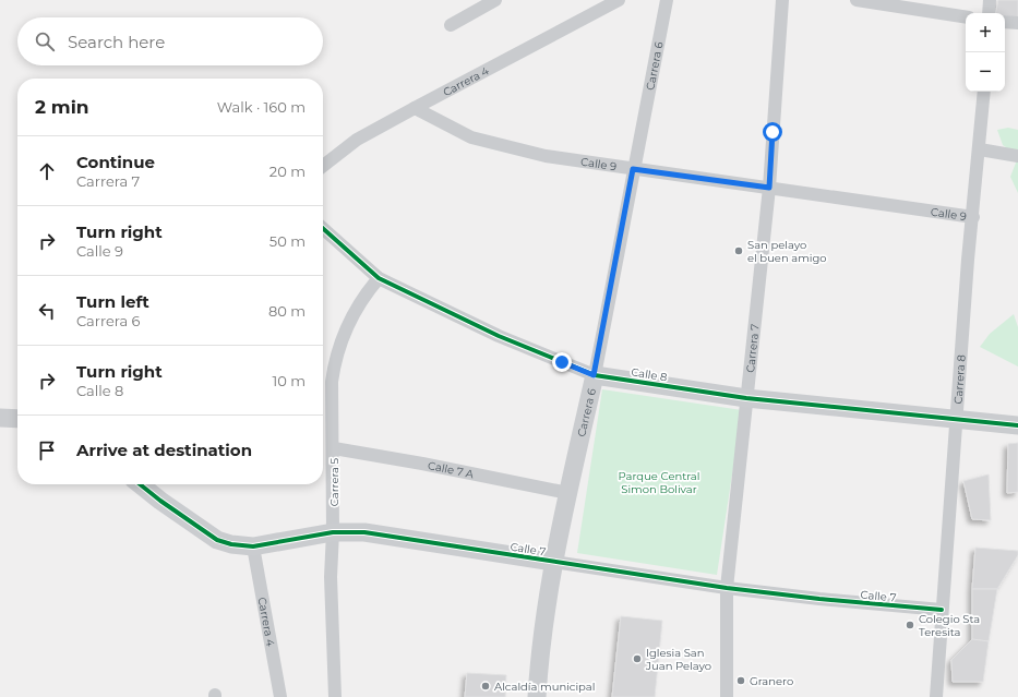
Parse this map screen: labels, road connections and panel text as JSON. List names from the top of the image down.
{
  "streets": {
    "street": [
      "Carrera 6",
      "Carrera 4",
      "Calle 9",
      "Carrera 7",
      "Calle 8",
      "Carrera 8",
      "Calle 7 A",
      "Carrera 5",
      "Calle 7"
    ]
  },
  "crossings": [
    ["Carrera 6", "Calle 9"],
    ["Carrera 6", "Calle 8"],
    ["Carrera 6", "Calle 7 A"],
    ["Carrera 6", "Calle 7"],
    ["Carrera 4", "Calle 9"],
    ["Carrera 4", "Calle 7"],
    ["Calle 9", "Carrera 7"],
    ["Calle 9", "Carrera 8"],
    ["Carrera 7", "Calle 8"],
    ["Carrera 7", "Calle 7"],
    ["Calle 8", "Carrera 8"],
    ["Calle 8", "Carrera 5"],
    ["Carrera 8", "Calle 7"],
    ["Calle 7 A", "Carrera 5"],
    ["Carrera 5", "Calle 7"]
  ],
  "parks": ["Parque Central Simon Bolivar"],
  "places": [
    "San pelayo el buen amigo",
    "Colegio Sta Teresita",
    "Iglesia San Juan Pelayo",
    "Granero",
    "Alcaldía municipal"
  ],
  "page": {
    "map_buttons": ["+", "−"],
    "search": "Search here",
    "heading": ["2 min", "Walk · 160 m"],
    "list": [
      ["Continue", "Carrera 7", "20 m"],
      ["Turn right", "Calle 9", "50 m"],
      ["Turn left", "Carrera 6", "80 m"],
      ["Turn right", "Calle 8", "10 m"],
      "Arrive at destination"
    ]
  }
}
